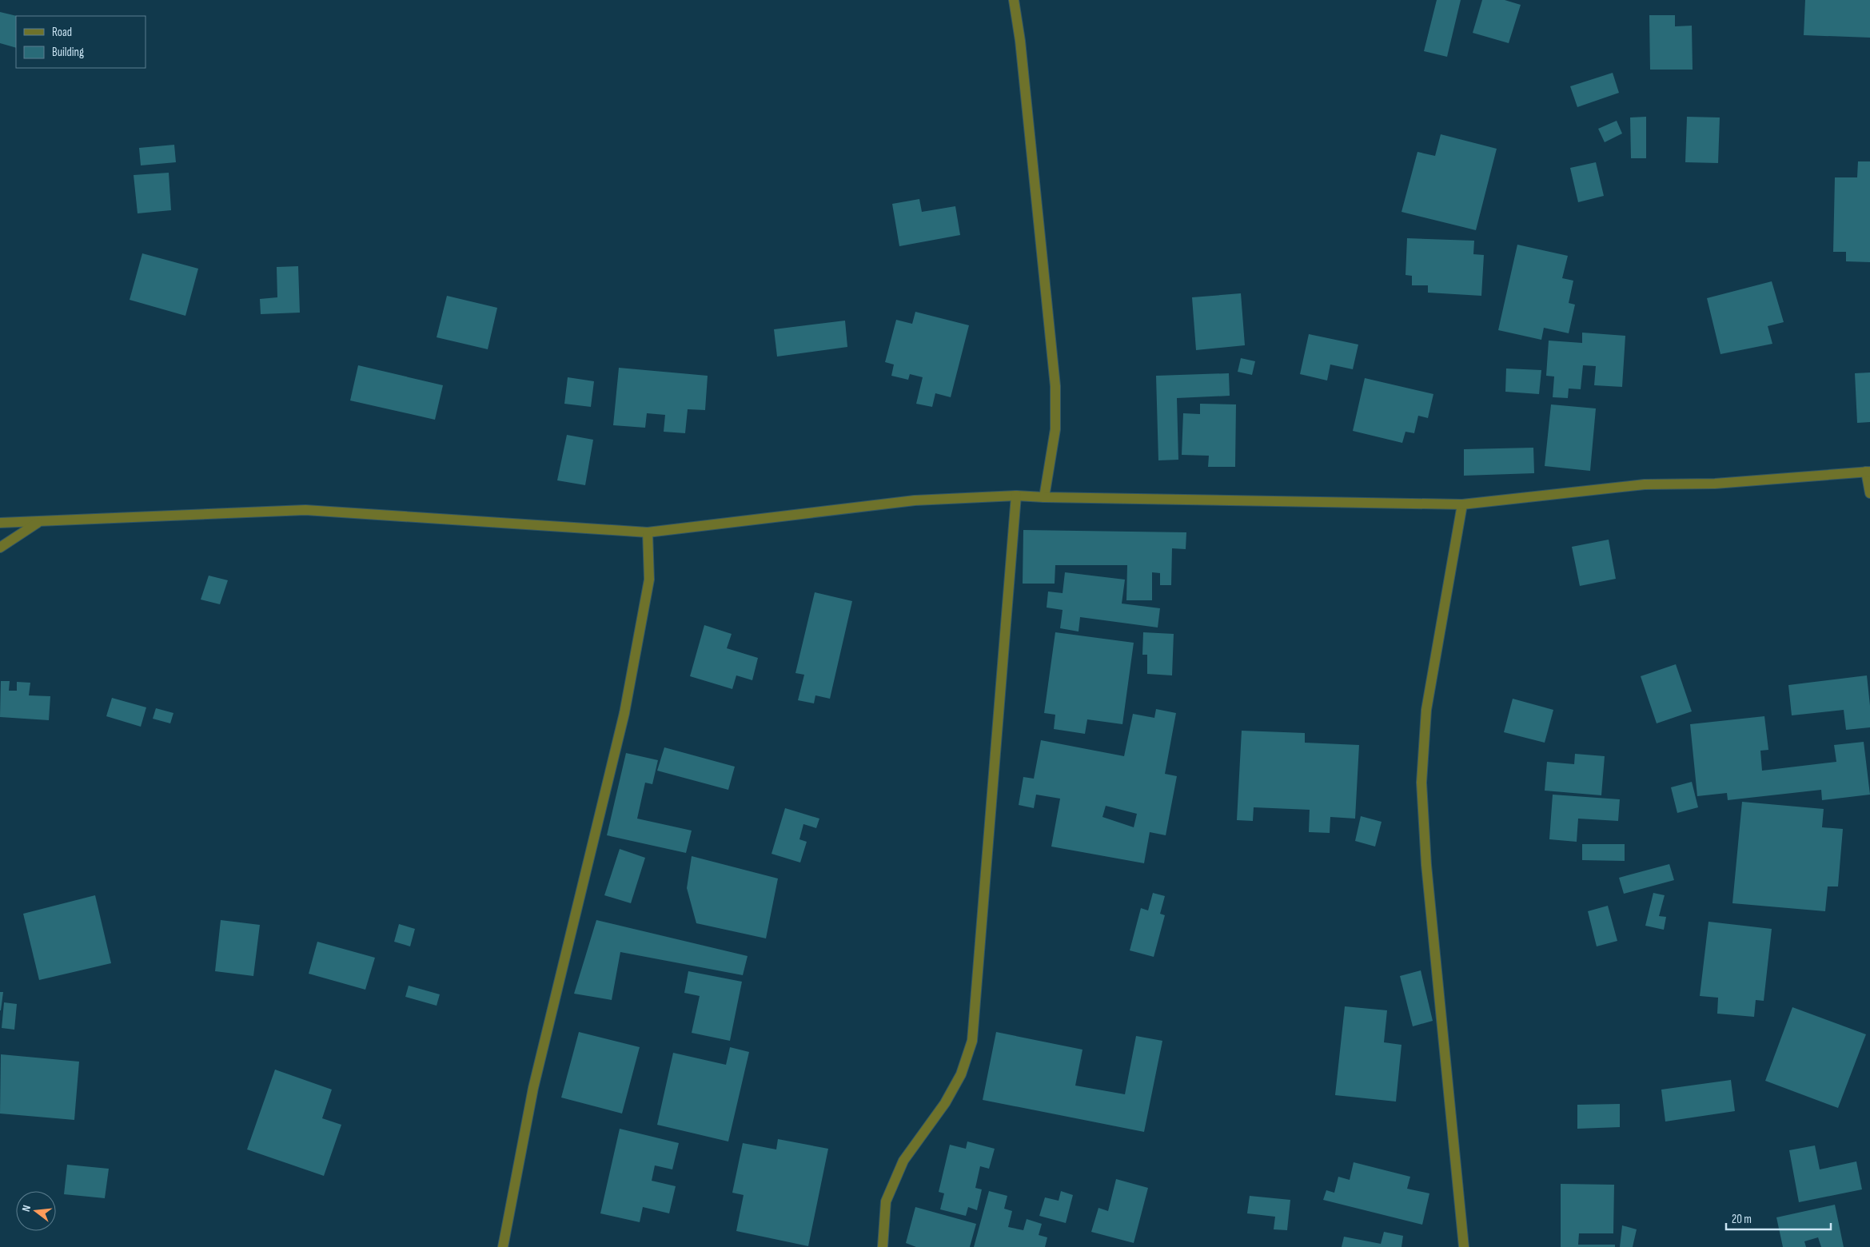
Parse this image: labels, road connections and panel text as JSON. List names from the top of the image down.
{
  "legend": ["Road", "Building"],
  "scale_bar": "20 m",
  "north": "left"
}
